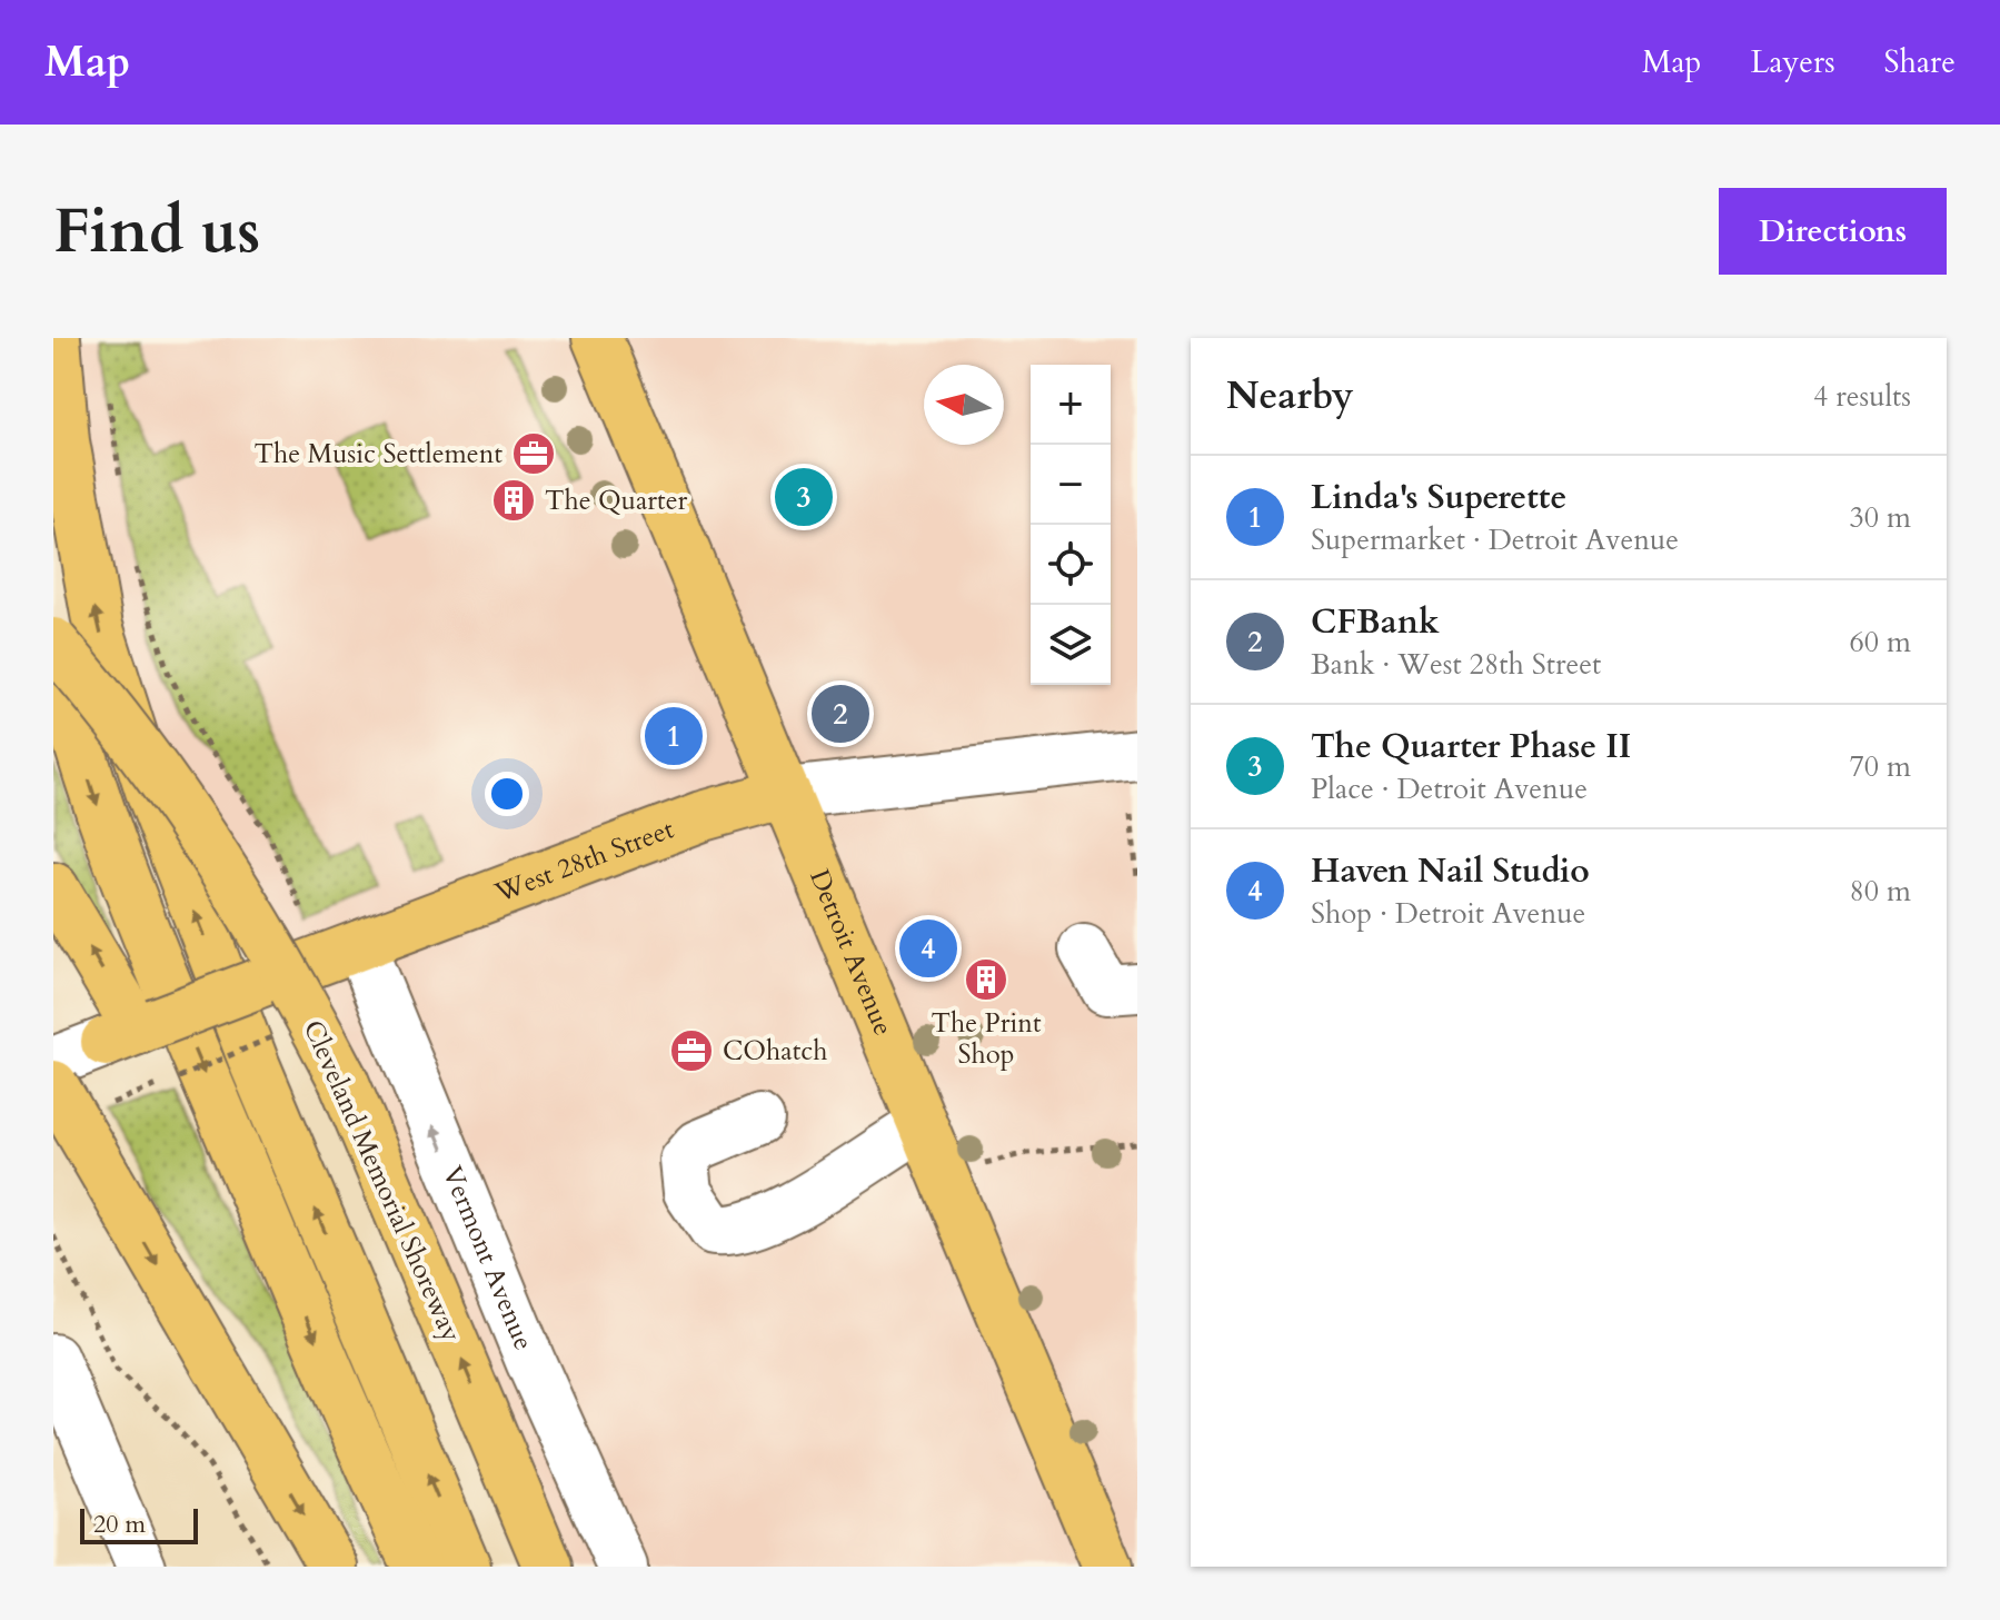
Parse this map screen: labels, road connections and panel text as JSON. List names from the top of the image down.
{
  "streets": {
    "main road": ["West 28th Street", "Detroit Avenue", "Cleveland Memorial Shoreway"],
    "street": ["Vermont Avenue"]
  },
  "crossings": [
    ["West 28th Street", "Detroit Avenue"],
    ["West 28th Street", "Vermont Avenue"]
  ],
  "one_way": ["Vermont Avenue"],
  "places": {
    "office": ["The Music Settlement", "COhatch"],
    "building": ["The Quarter", "The Print Shop"]
  },
  "scale_bar": "20 m",
  "north": "left",
  "page": {
    "header": "Map",
    "nav": ["Map", "Layers", "Share"],
    "buttons": "Directions",
    "title": "Find us",
    "heading": ["Nearby", "4 results"],
    "map_buttons": ["+", "−"],
    "list": [
      {
        "mark": "1",
        "name": "Linda's Superette",
        "note": "Supermarket · Detroit Avenue",
        "value": "30 m"
      },
      {
        "mark": "2",
        "name": "CFBank",
        "note": "Bank · West 28th Street",
        "value": "60 m"
      },
      {
        "mark": "3",
        "name": "The Quarter Phase II",
        "note": "Place · Detroit Avenue",
        "value": "70 m"
      },
      {
        "mark": "4",
        "name": "Haven Nail Studio",
        "note": "Shop · Detroit Avenue",
        "value": "80 m"
      }
    ],
    "pins": [
      "3",
      "2",
      "1",
      "4"
    ],
    "scale": "20 m"
  }
}
